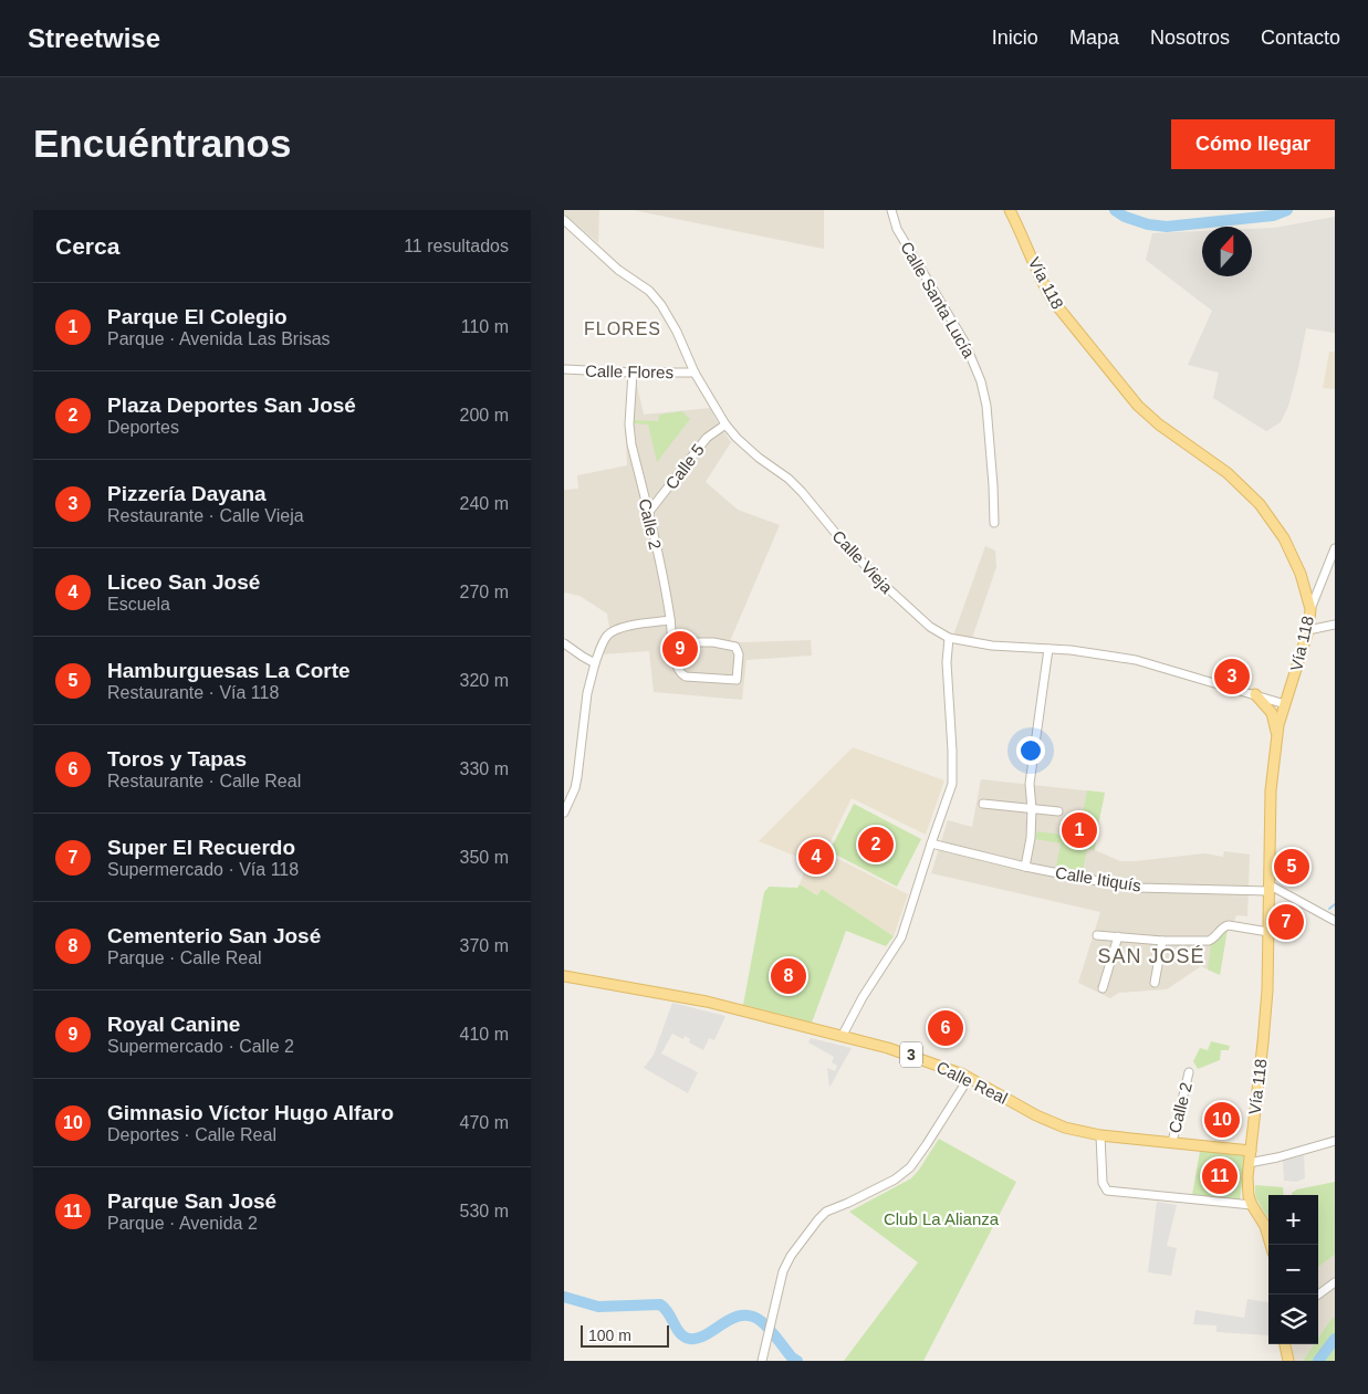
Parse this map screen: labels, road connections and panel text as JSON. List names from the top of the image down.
{
  "streets": {
    "main road": ["Vía 118", "3", "Calle Real"],
    "street": [
      "Calle Santa Lucía",
      "Calle Flores",
      "Calle 5",
      "Calle 2",
      "Calle Vieja",
      "Calle Itiquís"
    ]
  },
  "crossings": [
    ["Vía 118", "Calle Vieja"],
    ["Vía 118", "Calle Itiquís"],
    ["Vía 118", "Calle Real"],
    ["Calle Flores", "Calle 2"],
    ["Calle Flores", "Calle Vieja"],
    ["Calle 5", "Calle 2"],
    ["Calle 5", "Calle Vieja"],
    ["Calle 2", "Calle Real"]
  ],
  "districts": ["FLORES", "SAN JOSÉ"],
  "parks": ["Club La Alianza"],
  "scale_bar": "100 m",
  "north": "top",
  "page": {
    "header": "Streetwise",
    "nav": [
      "Inicio",
      "Mapa",
      "Nosotros",
      "Contacto"
    ],
    "buttons": "Cómo llegar",
    "title": "Encuéntranos",
    "heading": ["Cerca", "11 resultados"],
    "list": [
      {
        "mark": "1",
        "name": "Parque El Colegio",
        "note": "Parque · Avenida Las Brisas",
        "value": "110 m"
      },
      {
        "mark": "2",
        "name": "Plaza Deportes San José",
        "note": "Deportes",
        "value": "200 m"
      },
      {
        "mark": "3",
        "name": "Pizzería Dayana",
        "note": "Restaurante · Calle Vieja",
        "value": "240 m"
      },
      {
        "mark": "4",
        "name": "Liceo San José",
        "note": "Escuela",
        "value": "270 m"
      },
      {
        "mark": "5",
        "name": "Hamburguesas La Corte",
        "note": "Restaurante · Vía 118",
        "value": "320 m"
      },
      {
        "mark": "6",
        "name": "Toros y Tapas",
        "note": "Restaurante · Calle Real",
        "value": "330 m"
      },
      {
        "mark": "7",
        "name": "Super El Recuerdo",
        "note": "Supermercado · Vía 118",
        "value": "350 m"
      },
      {
        "mark": "8",
        "name": "Cementerio San José",
        "note": "Parque · Calle Real",
        "value": "370 m"
      },
      {
        "mark": "9",
        "name": "Royal Canine",
        "note": "Supermercado · Calle 2",
        "value": "410 m"
      },
      {
        "mark": "10",
        "name": "Gimnasio Víctor Hugo Alfaro",
        "note": "Deportes · Calle Real",
        "value": "470 m"
      },
      {
        "mark": "11",
        "name": "Parque San José",
        "note": "Parque · Avenida 2",
        "value": "530 m"
      }
    ],
    "pins": [
      "9",
      "3",
      "1",
      "2",
      "4",
      "5",
      "7",
      "8",
      "6",
      "10",
      "11"
    ],
    "map_buttons": ["+", "−"],
    "scale": "100 m"
  }
}
